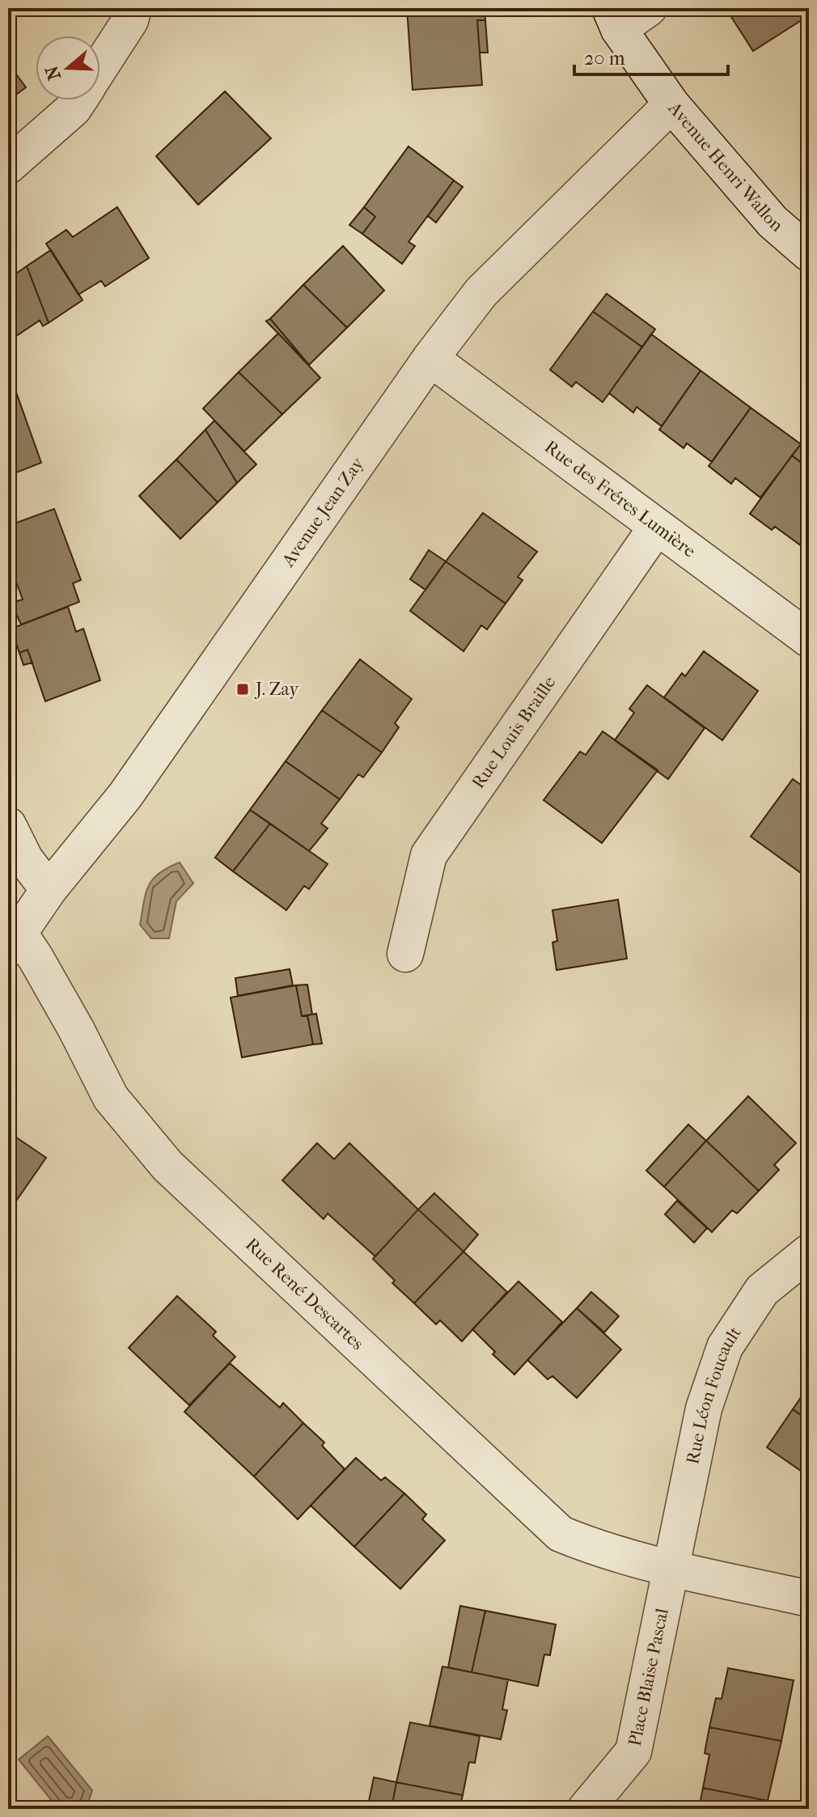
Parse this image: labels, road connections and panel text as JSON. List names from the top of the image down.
{
  "streets": {
    "street": [
      "Avenue Henri Wallon",
      "Rue des Fréres Lumière",
      "Avenue Jean Zay",
      "Rue Louis Braille",
      "Rue René Descartes",
      "Rue Léon Foucault",
      "Place Blaise Pascal"
    ]
  },
  "crossings": [
    ["Avenue Henri Wallon", "Avenue Jean Zay"],
    ["Rue des Fréres Lumière", "Avenue Jean Zay"],
    ["Rue des Fréres Lumière", "Rue Louis Braille"],
    ["Avenue Jean Zay", "Rue René Descartes"],
    ["Rue René Descartes", "Rue Léon Foucault"],
    ["Rue René Descartes", "Place Blaise Pascal"],
    ["Rue Léon Foucault", "Place Blaise Pascal"]
  ],
  "places": {
    "transit": ["J. Zay"]
  },
  "scale_bar": "20 m",
  "north": "left"
}
